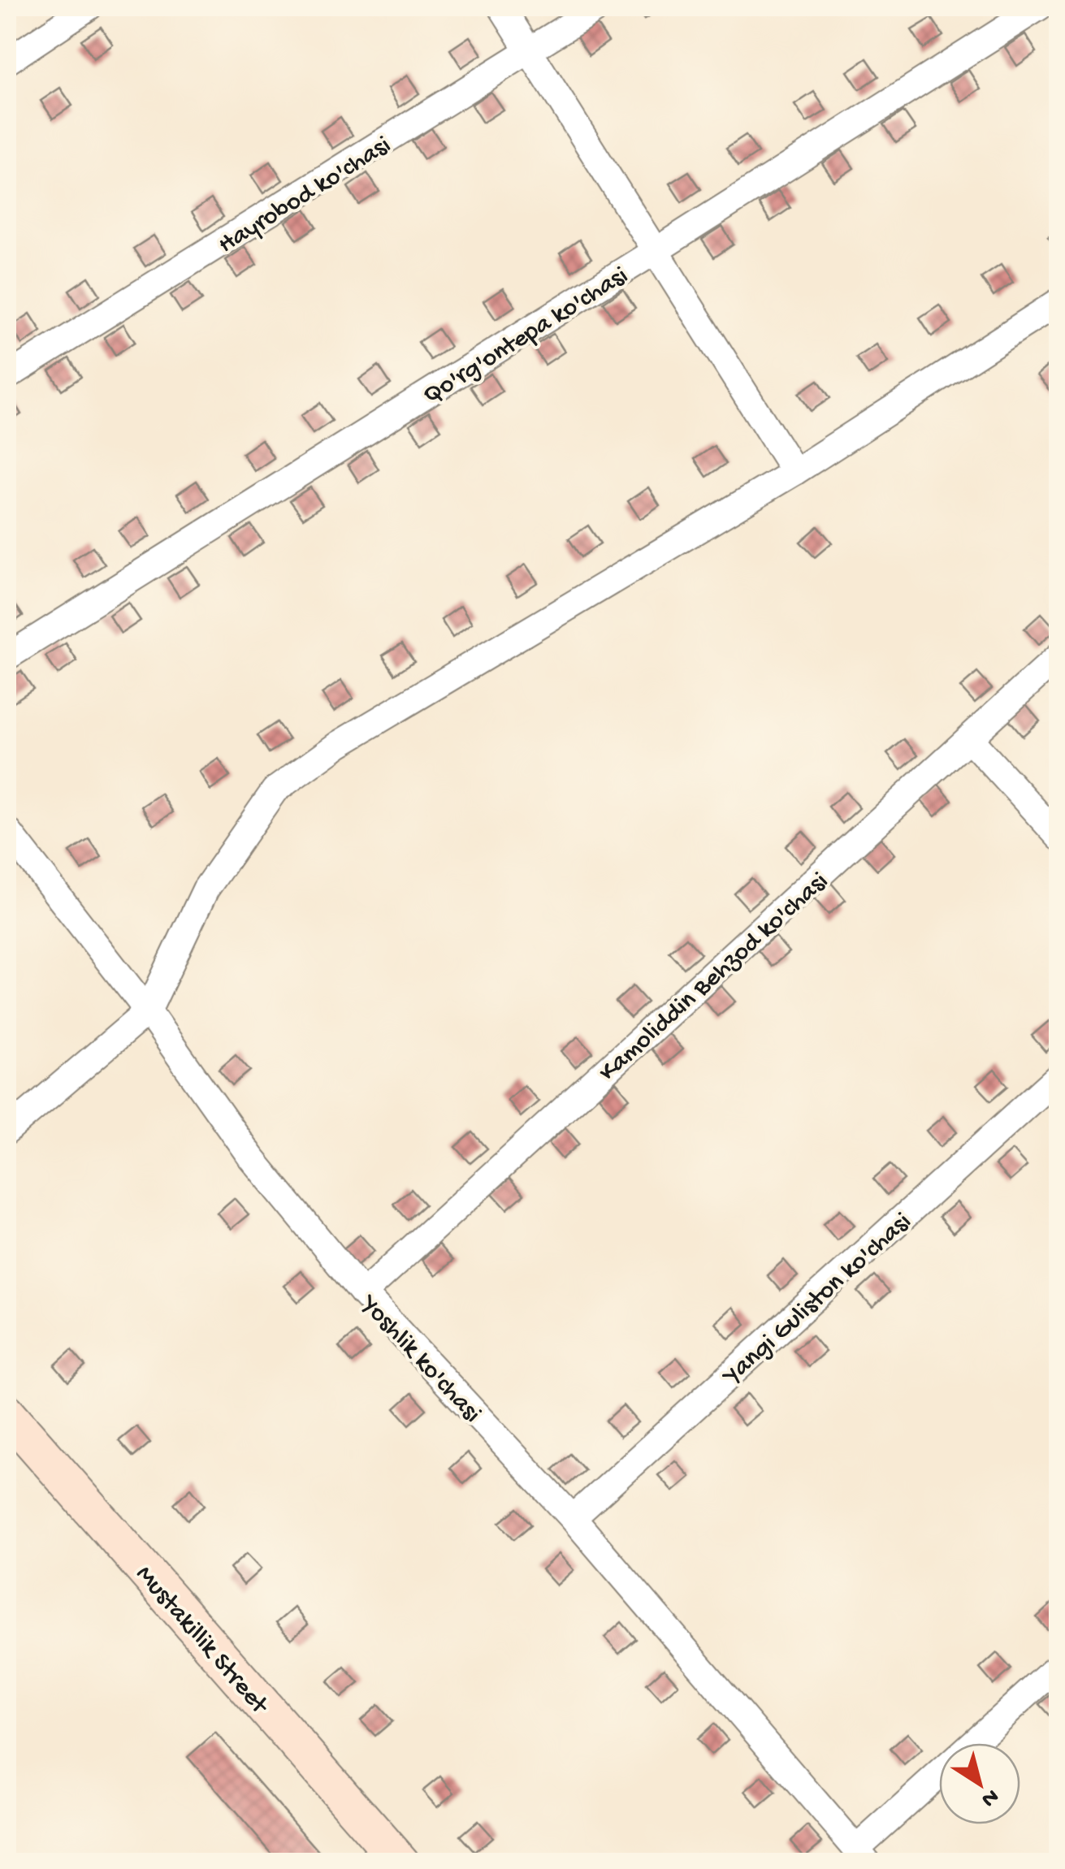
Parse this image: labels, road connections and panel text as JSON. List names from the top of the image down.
{
  "streets": {
    "main road": ["Mustakillik Street"],
    "street": [
      "Hayrobod ko'chasi",
      "Qo'rg'ontepa ko'chasi",
      "Kamoliddin Behzod ko'chasi",
      "Yangi Guliston ko'chasi",
      "Yoshlik ko'chasi"
    ]
  },
  "crossings": [
    ["Kamoliddin Behzod ko'chasi", "Yoshlik ko'chasi"],
    ["Yangi Guliston ko'chasi", "Yoshlik ko'chasi"]
  ],
  "north": "bottom right"
}
